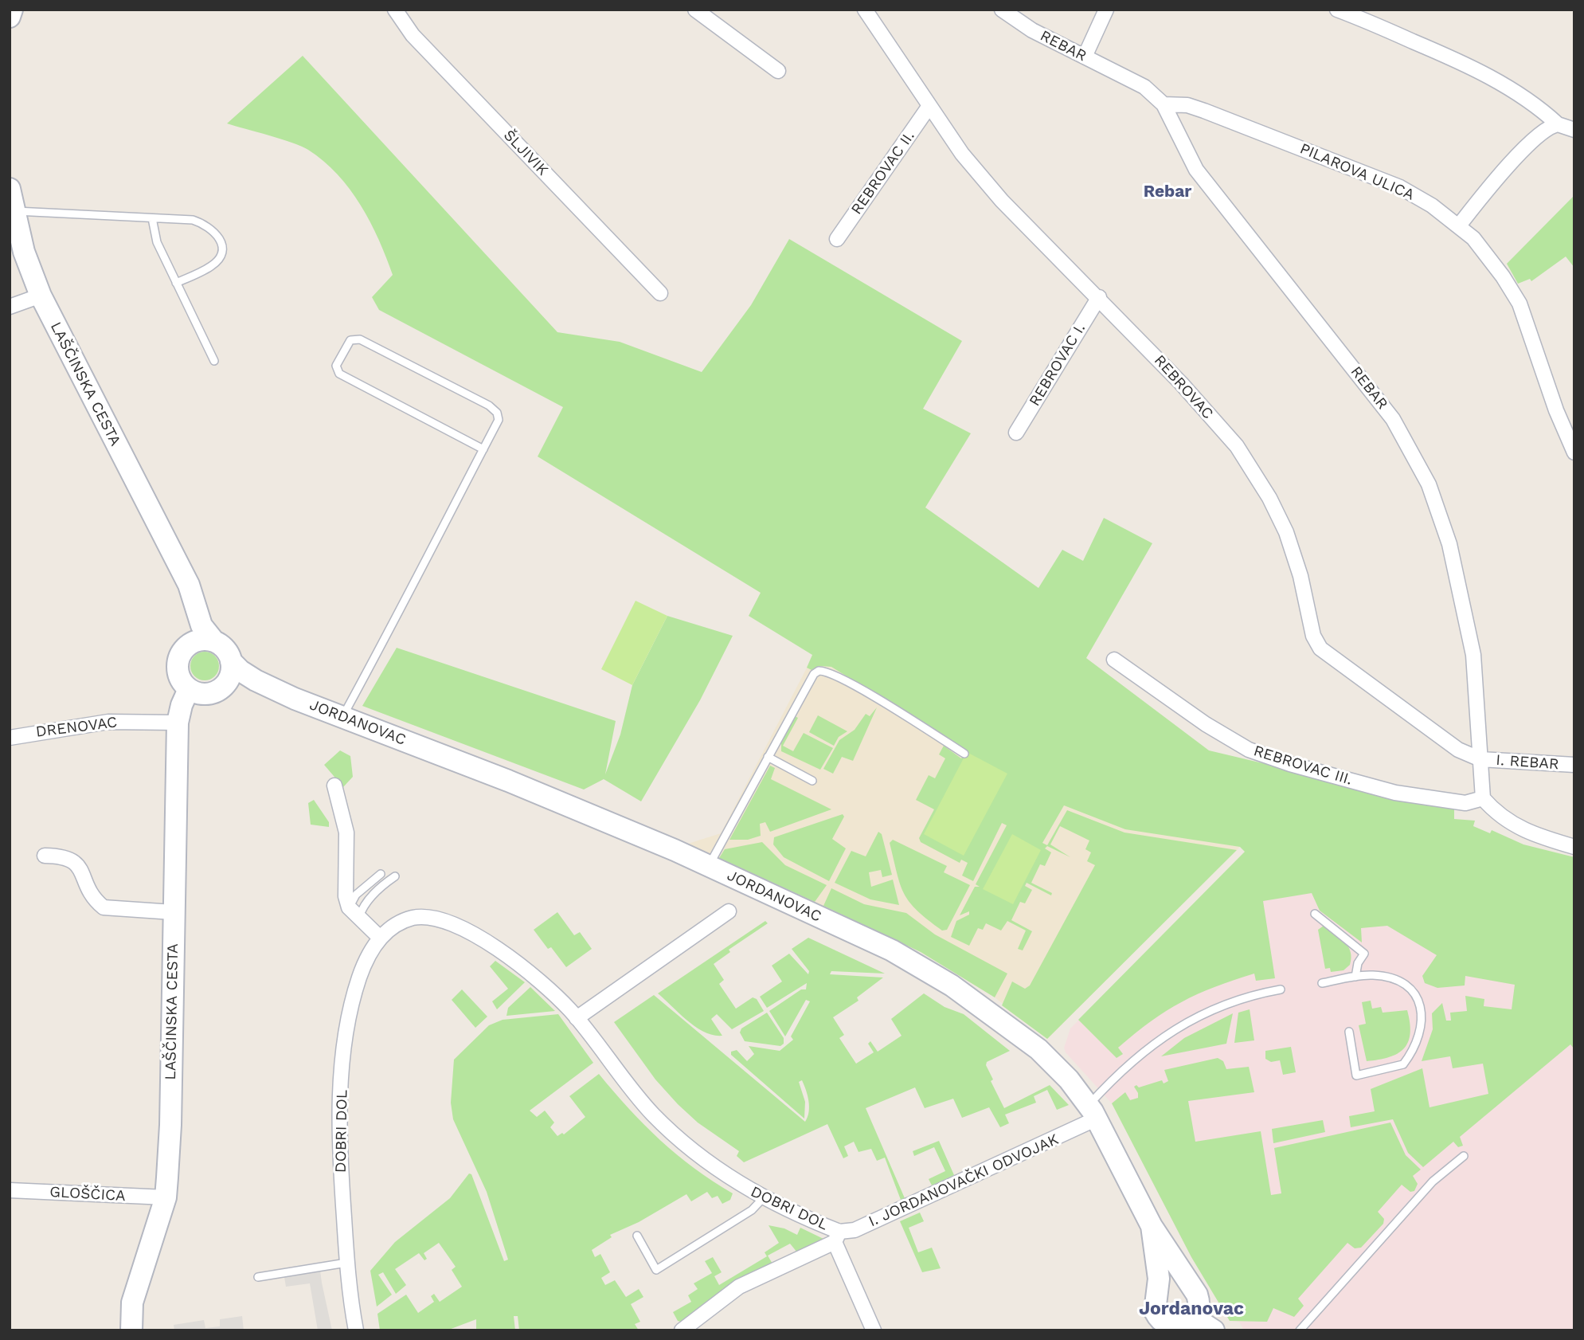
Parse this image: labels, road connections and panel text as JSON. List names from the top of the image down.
{
  "streets": {
    "main road": ["LAŠČINSKA CESTA", "JORDANOVAC"],
    "street": [
      "REBAR",
      "ŠLJIVIK",
      "PILAROVA ULICA",
      "REBROVAC II.",
      "REBROVAC I.",
      "REBROVAC",
      "DRENOVAC",
      "I. REBAR",
      "REBROVAC III.",
      "DOBRI DOL",
      "I. JORDANOVAČKI ODVOJAK",
      "GLOŠČICA"
    ]
  },
  "crossings": [
    ["REBAR", "PILAROVA ULICA"],
    ["REBAR", "REBROVAC"],
    ["REBAR", "I. REBAR"],
    ["REBAR", "REBROVAC III."],
    ["REBROVAC II.", "REBROVAC"],
    ["REBROVAC I.", "REBROVAC"],
    ["LAŠČINSKA CESTA", "JORDANOVAC"],
    ["LAŠČINSKA CESTA", "DRENOVAC"],
    ["LAŠČINSKA CESTA", "GLOŠČICA"],
    ["REBROVAC", "I. REBAR"],
    ["JORDANOVAC", "I. JORDANOVAČKI ODVOJAK"],
    ["DOBRI DOL", "I. JORDANOVAČKI ODVOJAK"]
  ],
  "districts": ["Rebar", "Jordanovac"]
}
